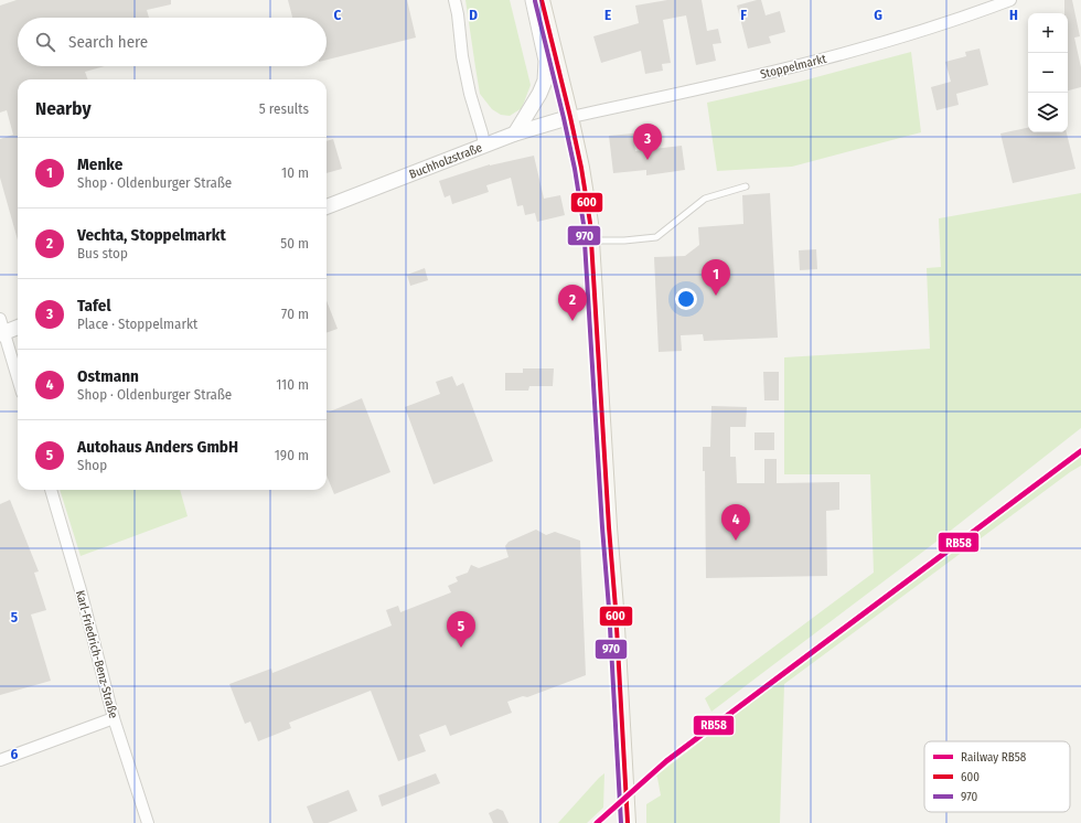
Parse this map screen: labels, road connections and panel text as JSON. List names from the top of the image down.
{
  "streets": {
    "street": ["Stoppelmarkt", "Buchholzstraße", "Karl-Friedrich-Benz-Straße"]
  },
  "crossings": [
    ["Stoppelmarkt", "Buchholzstraße"]
  ],
  "lines": ["transit line 600", "transit line 970", "rail line RB58"],
  "legend": ["Railway RB58", "600", "970"],
  "page": {
    "map_buttons": ["+", "−"],
    "search": "Search here",
    "heading": ["Nearby", "5 results"],
    "pins": [
      "3",
      "1",
      "2",
      "4",
      "5"
    ],
    "list": [
      {
        "mark": "1",
        "name": "Menke",
        "note": "Shop · Oldenburger Straße",
        "value": "10 m"
      },
      {
        "mark": "2",
        "name": "Vechta, Stoppelmarkt",
        "note": "Bus stop",
        "value": "50 m"
      },
      {
        "mark": "3",
        "name": "Tafel",
        "note": "Place · Stoppelmarkt",
        "value": "70 m"
      },
      {
        "mark": "4",
        "name": "Ostmann",
        "note": "Shop · Oldenburger Straße",
        "value": "110 m"
      },
      {
        "mark": "5",
        "name": "Autohaus Anders GmbH",
        "note": "Shop",
        "value": "190 m"
      }
    ]
  },
  "grid": {
    "columns": [
      "C",
      "D",
      "E",
      "F",
      "G",
      "H"
    ],
    "rows": ["5", "6"]
  }
}
